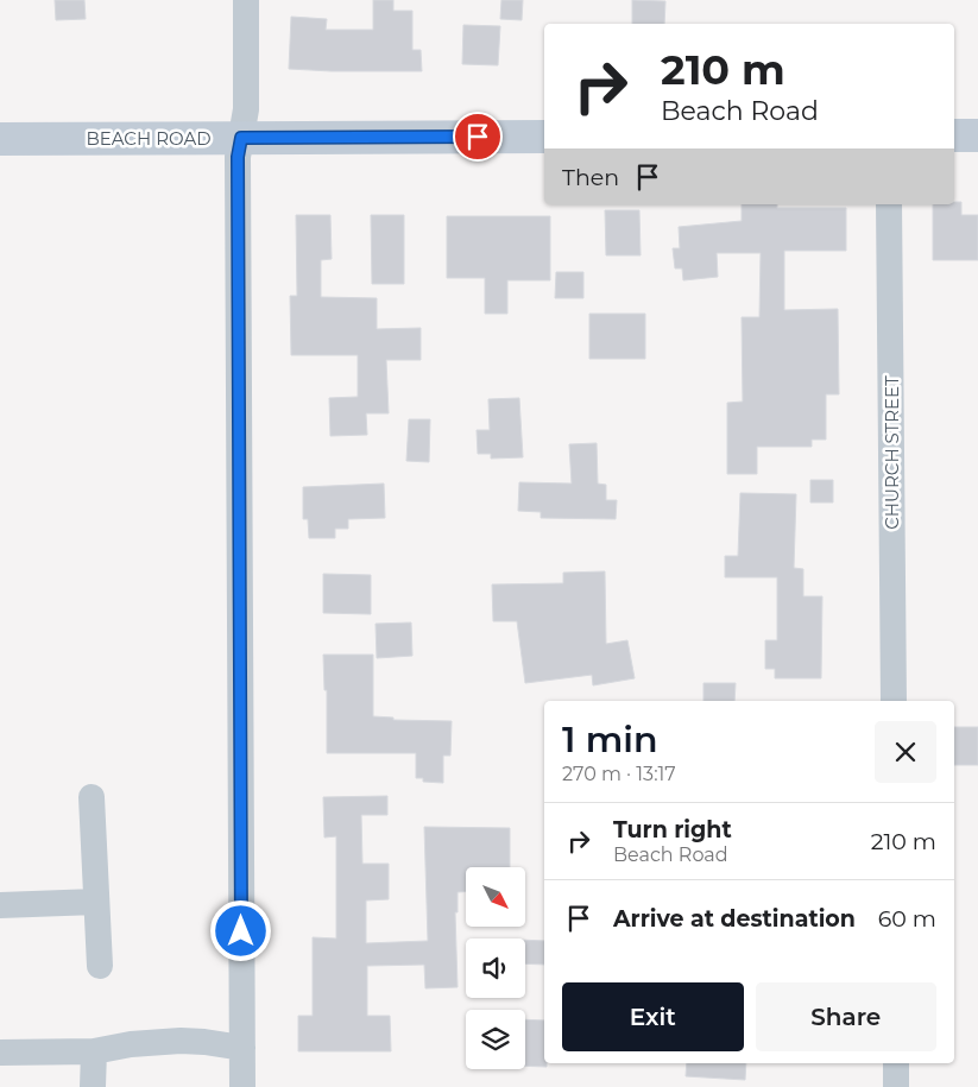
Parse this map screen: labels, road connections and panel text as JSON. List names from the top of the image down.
{
  "streets": {
    "street": ["BEACH ROAD", "CHURCH STREET"]
  },
  "north": "bottom right",
  "page": {
    "turn": ["210 m", "Beach Road"],
    "then": "Then",
    "heading": ["1 min", "270 m · 13:17"],
    "list": [
      {
        "name": "Turn right",
        "note": "Beach Road",
        "value": "210 m"
      },
      {
        "name": "Arrive at destination",
        "value": "60 m"
      }
    ],
    "buttons": ["Exit", "Share"]
  }
}
